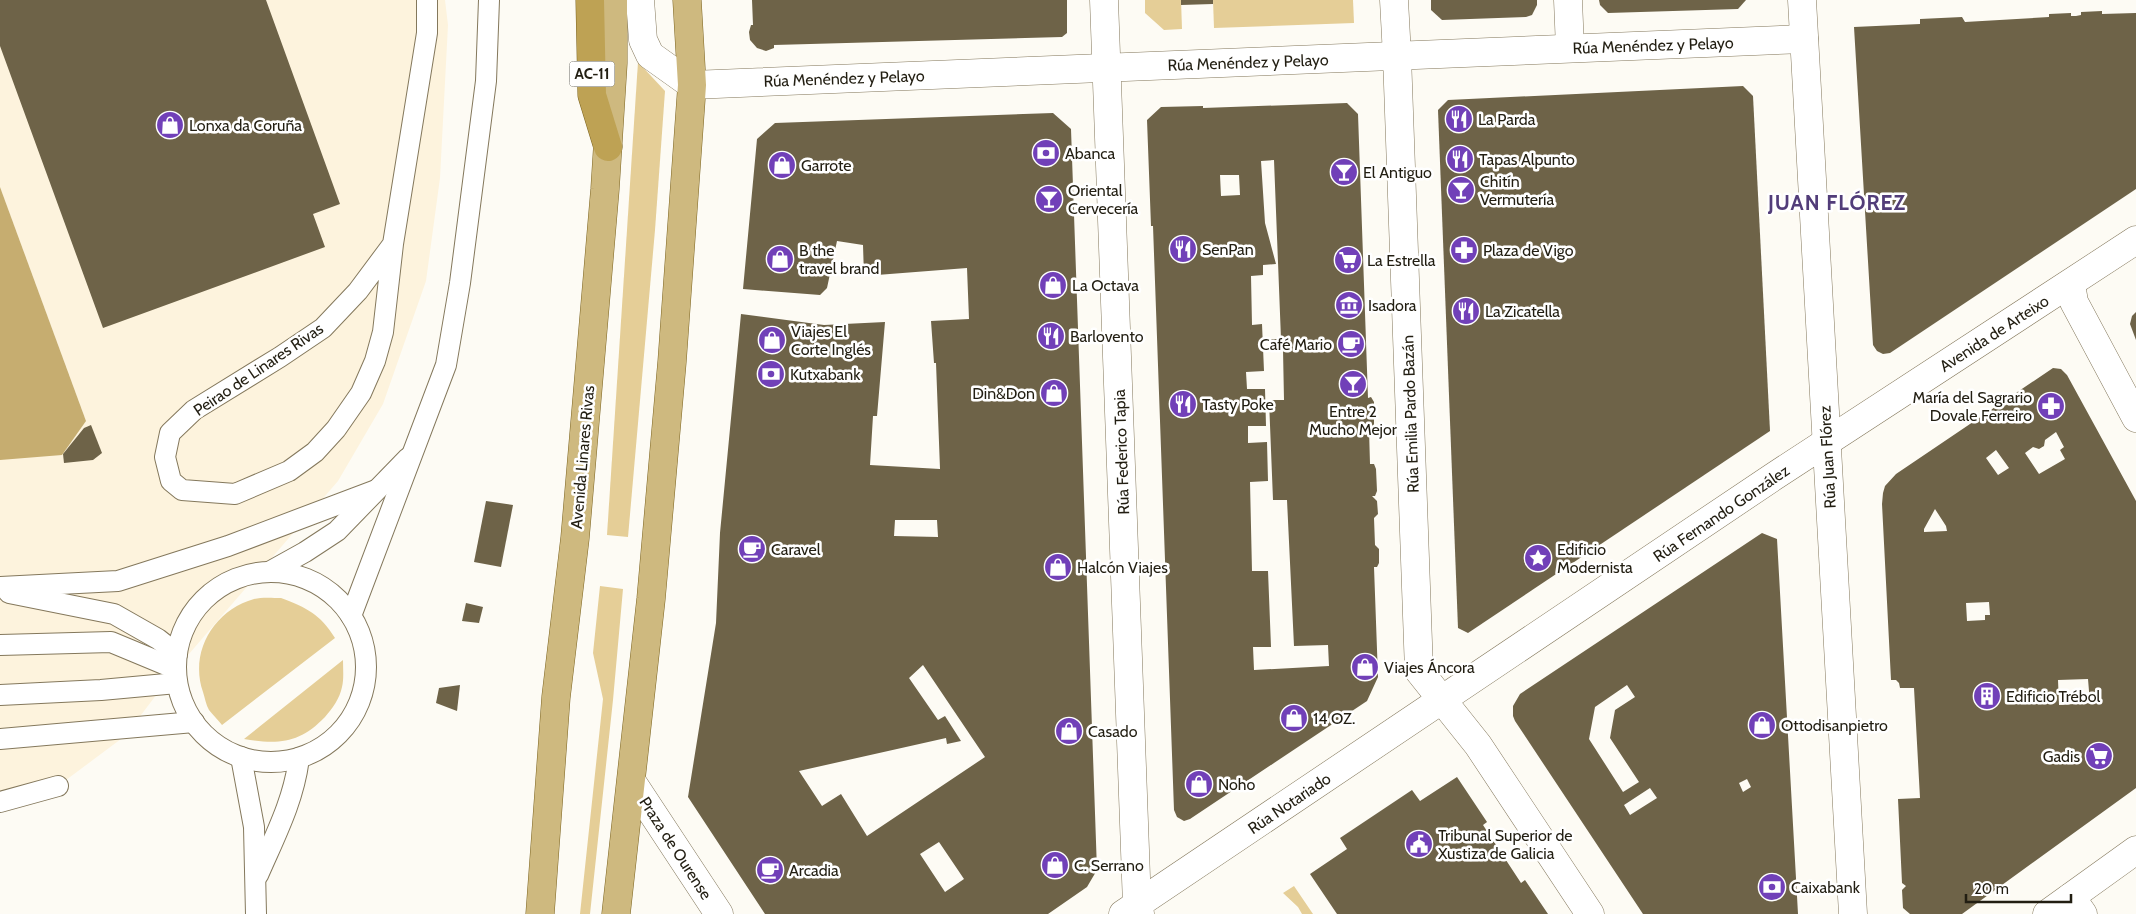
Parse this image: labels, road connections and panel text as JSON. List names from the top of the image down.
{
  "streets": {
    "highway": ["AC-11"],
    "main road": ["Avenida Linares Rivas"],
    "street": [
      "Rúa Menéndez y Pelayo",
      "Avenida de Arteixo",
      "Rúa Emilia Pardo Bazán",
      "Rúa Federico Tapia",
      "Rúa Juan Flórez",
      "Rúa Fernando González",
      "Rúa Notariado",
      "Praza de Ourense"
    ],
    "lane": ["Peirao de Linares Rivas"]
  },
  "crossings": [
    ["Rúa Menéndez y Pelayo", "Rúa Emilia Pardo Bazán"],
    ["Rúa Menéndez y Pelayo", "Rúa Federico Tapia"],
    ["Rúa Menéndez y Pelayo", "Rúa Juan Flórez"],
    ["AC-11", "Avenida Linares Rivas"],
    ["Avenida de Arteixo", "Rúa Juan Flórez"],
    ["Avenida de Arteixo", "Rúa Fernando González"],
    ["Rúa Emilia Pardo Bazán", "Rúa Fernando González"],
    ["Rúa Emilia Pardo Bazán", "Rúa Notariado"],
    ["Rúa Federico Tapia", "Rúa Notariado"],
    ["Rúa Juan Flórez", "Rúa Fernando González"],
    ["Rúa Fernando González", "Rúa Notariado"]
  ],
  "districts": ["JUAN FLÓREZ"],
  "places": {
    "restaurant": [
      "La Parda",
      "Tapas Alpunto",
      "SenPan",
      "La Zicatella",
      "Barlovento",
      "Tasty Poke"
    ],
    "shop": [
      "Lonxa da Coruña",
      "Garrote",
      "B the travel brand",
      "La Octava",
      "Viajes El Corte Inglés",
      "Din&Don",
      "Halcón Viajes",
      "Viajes Áncora",
      "14 OZ.",
      "Ottodisanpietro",
      "Casado",
      "Noho",
      "C. Serrano"
    ],
    "bank": ["Abanca", "Kutxabank", "Caixabank"],
    "bar": [
      "El Antiguo",
      "Chitín Vermutería",
      "Oriental Cervecería",
      "Entre 2 Mucho Mejor"
    ],
    "pharmacy": ["Plaza de Vigo", "María del Sagrario Dovale Ferreiro"],
    "supermarket": ["La Estrella", "Gadis"],
    "museum": ["Isadora"],
    "cafe": ["Café Mario", "Caravel", "Arcadia"],
    "place": ["Edificio Modernista"],
    "building": ["Edificio Trébol"],
    "public building": ["Tribunal Superior de Xustiza de Galicia"]
  },
  "scale_bar": "20 m"
}
